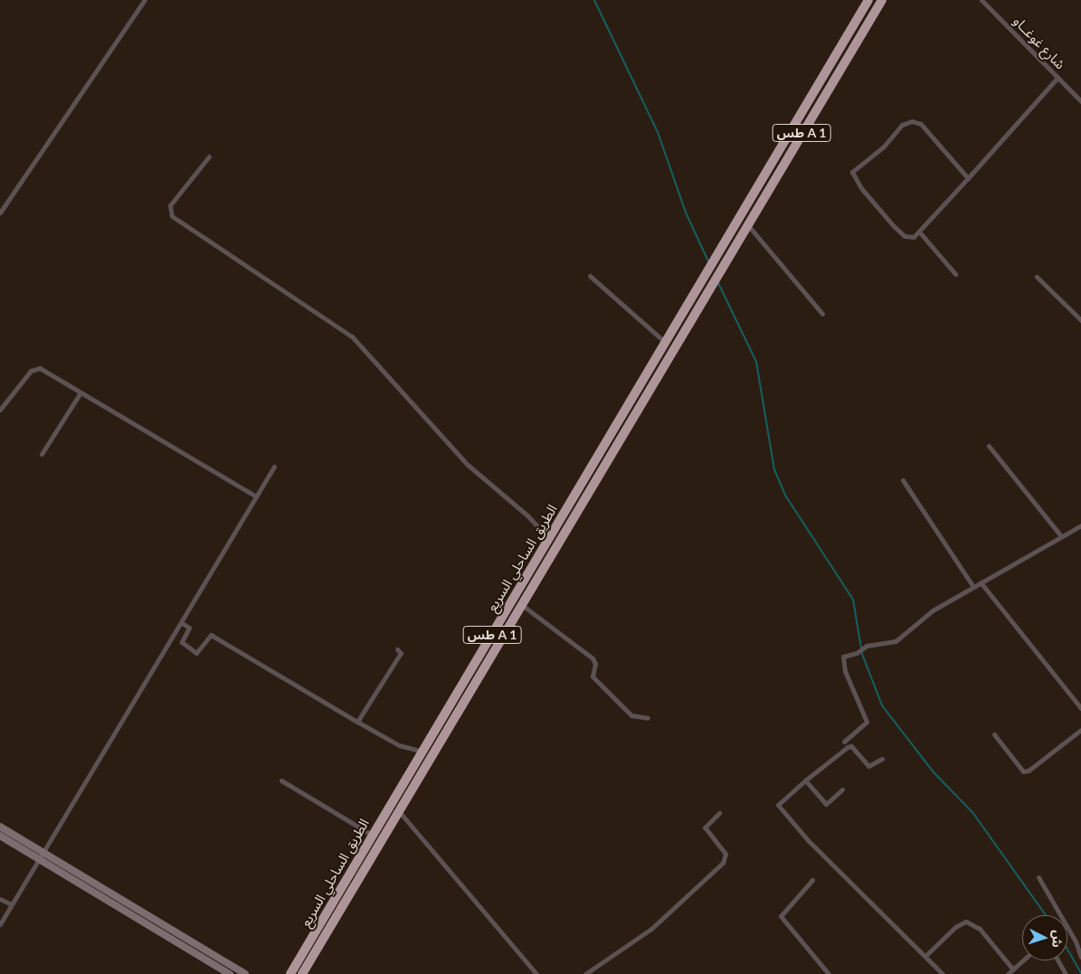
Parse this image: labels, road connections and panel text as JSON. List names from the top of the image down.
{
  "streets": {
    "highway": ["طس A 1", "الطريق الساحلي السريع"],
    "street": ["شارع غوغــاو"]
  },
  "north": "right"
}
